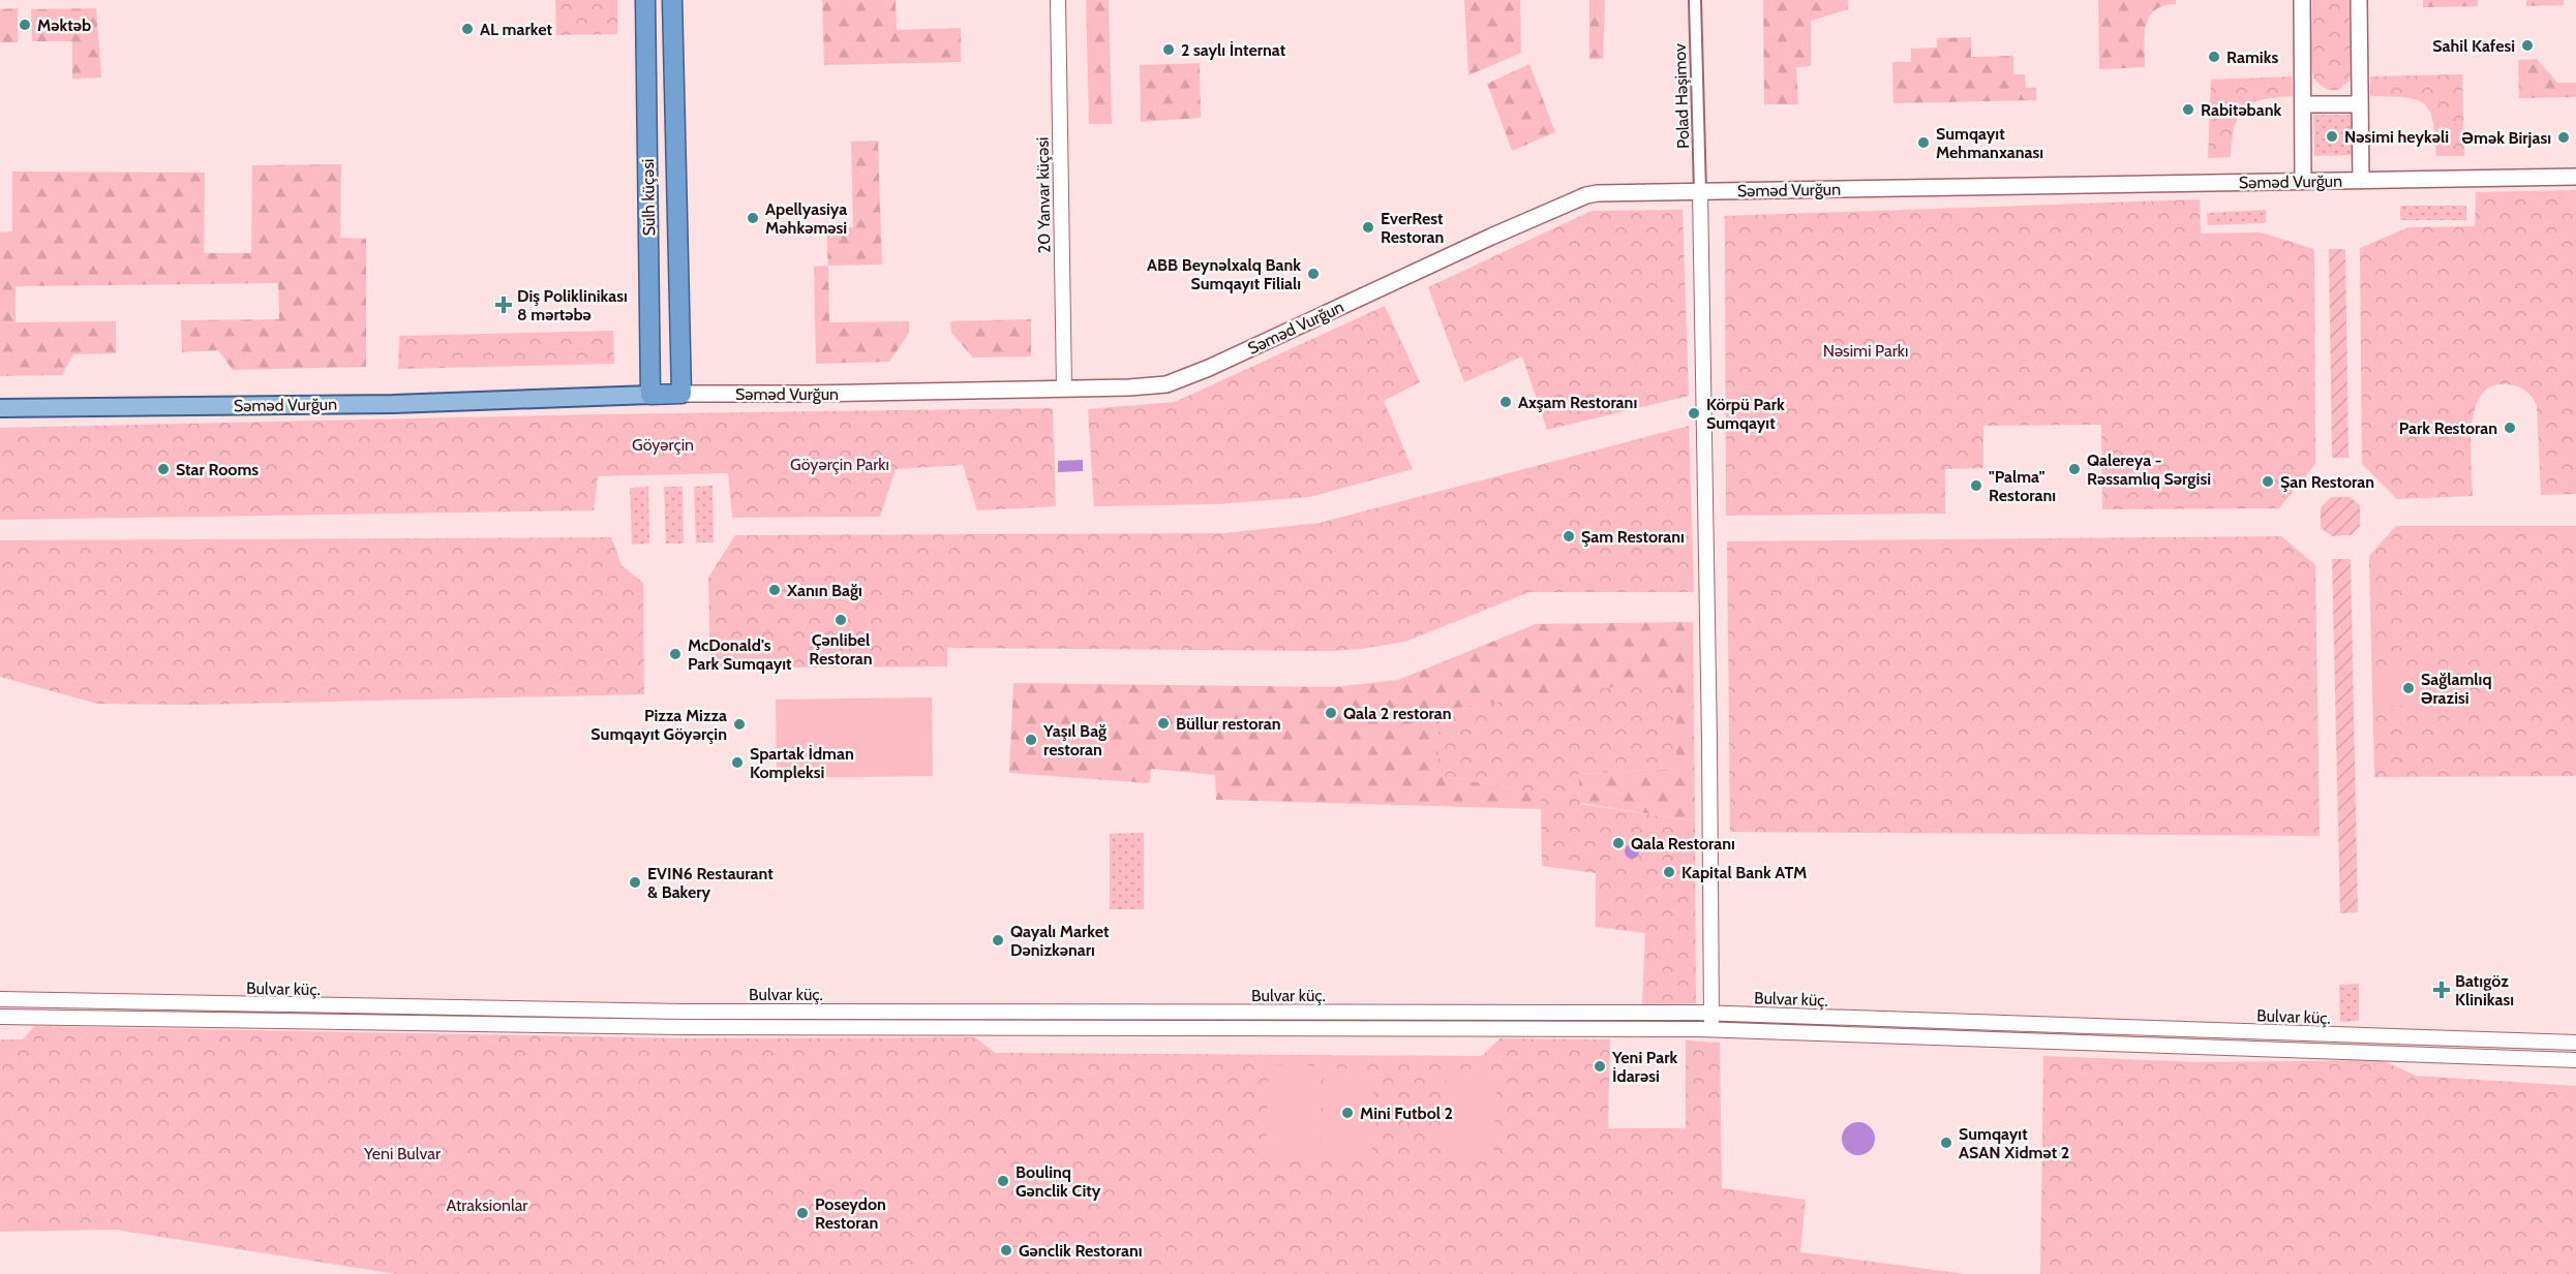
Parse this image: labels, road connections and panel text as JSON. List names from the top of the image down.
{
  "streets": {
    "highway": ["Səməd Vurğun", "Sülh küçəsi"],
    "street": ["Polad Həşimov", "20 Yanvar küçəsi", "Bulvar küç."]
  },
  "crossings": [
    ["Polad Həşimov", "Səməd Vurğun"],
    ["Səməd Vurğun", "20 Yanvar küçəsi"],
    ["Səməd Vurğun", "Sülh küçəsi"]
  ],
  "parks": [
    "Nəsimi Parkı",
    "Göyərçin",
    "Göyərçin Parkı",
    "Yeni Bulvar",
    "Atraksionlar"
  ],
  "places": {
    "other": [
      "Məktəb",
      "AL market",
      "Sahil Kafesi",
      "2 saylı İnternat",
      "Ramiks",
      "Rabitəbank",
      "Nəsimi heykəli",
      "Əmək Birjası",
      "Sumqayıt Mehmanxanası",
      "Apellyasiya Məhkəməsi",
      "EverRest Restoran",
      "ABB Beynəlxalq Bank Sumqayıt Filialı",
      "Axşam Restoranı",
      "Körpü Park Sumqayıt",
      "Park Restoran",
      "Star Rooms",
      "Qalereya - Rəssamlıq Sərgisi",
      "Şan Restoran",
      "\"Palma\" Restoranı",
      "Şam Restoranı",
      "Xanın Bağı",
      "Çənlibel Restoran",
      "McDonald's Park Sumqayıt",
      "Sağlamlıq Ərazisi",
      "Qala 2 restoran",
      "Büllur restoran",
      "Pizza Mizza Sumqayıt Göyərçin",
      "Yaşıl Bağ restoran",
      "Spartak İdman Kompleksi",
      "Qala Restoranı",
      "Kapital Bank ATM",
      "EVIN6 Restaurant & Bakery",
      "Qayalı Market Dənizkənarı",
      "Yeni Park İdarəsi",
      "Mini Futbol 2",
      "Sumqayıt ASAN Xidmət 2",
      "Boulinq Gənclik City",
      "Poseydon Restoran",
      "Gənclik Restoranı"
    ],
    "health": ["Diş Poliklinikası 8 mərtəbə", "Batıgöz Klinikası"]
  }
}
